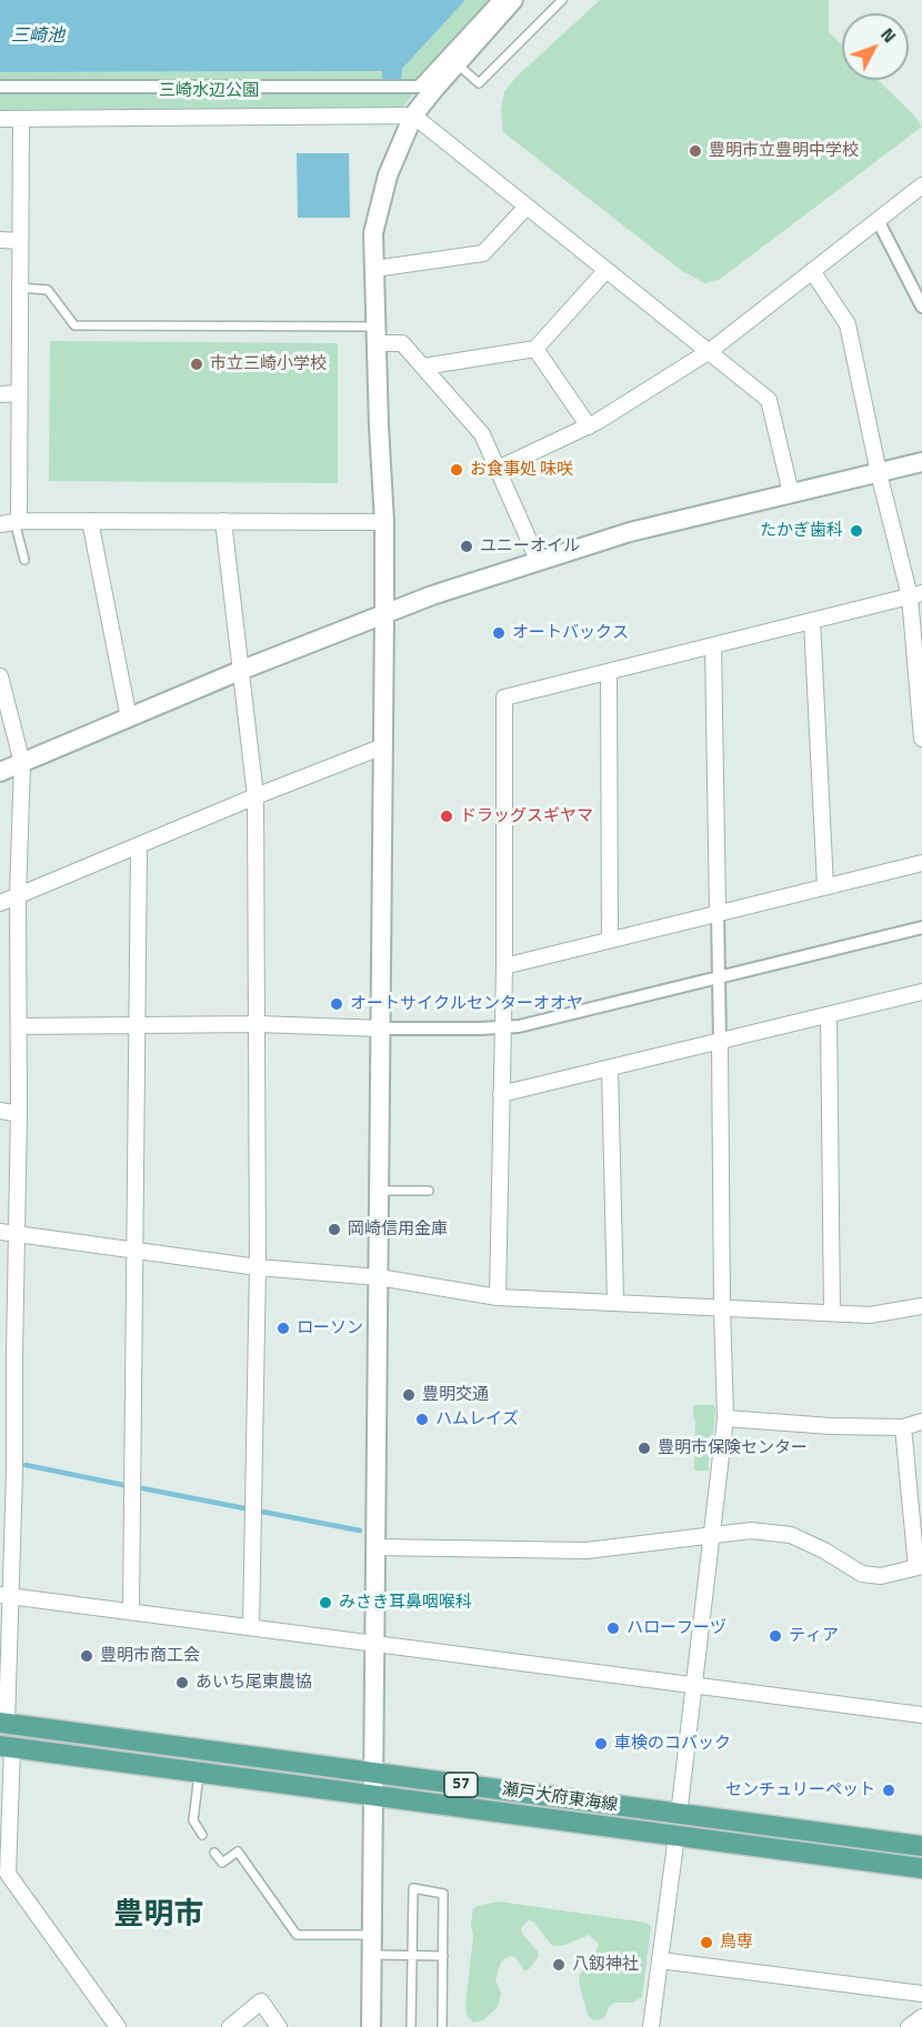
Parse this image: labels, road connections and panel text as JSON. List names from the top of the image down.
{
  "streets": {
    "main road": ["57", "瀬戸大府東海線"]
  },
  "districts": ["豊明市"],
  "water": ["三崎池"],
  "parks": ["三崎水辺公園"],
  "places": [
    "豊明市立豊明中学校",
    "市立三崎小学校",
    "お食事処 味咲",
    "たかぎ歯科",
    "ユニーオイル",
    "オートバックス",
    "ドラッグスギヤマ",
    "オートサイクルセンターオオヤ",
    "岡崎信用金庫",
    "ローソン",
    "豊明交通",
    "ハムレイズ",
    "豊明市保険センター",
    "みさき耳鼻咽喉科",
    "ハローフーヅ",
    "ティア",
    "豊明市商工会",
    "あいち尾東農協",
    "車検のコバック",
    "センチュリーペット",
    "鳥専",
    "八釼神社"
  ],
  "north": "top right"
}
